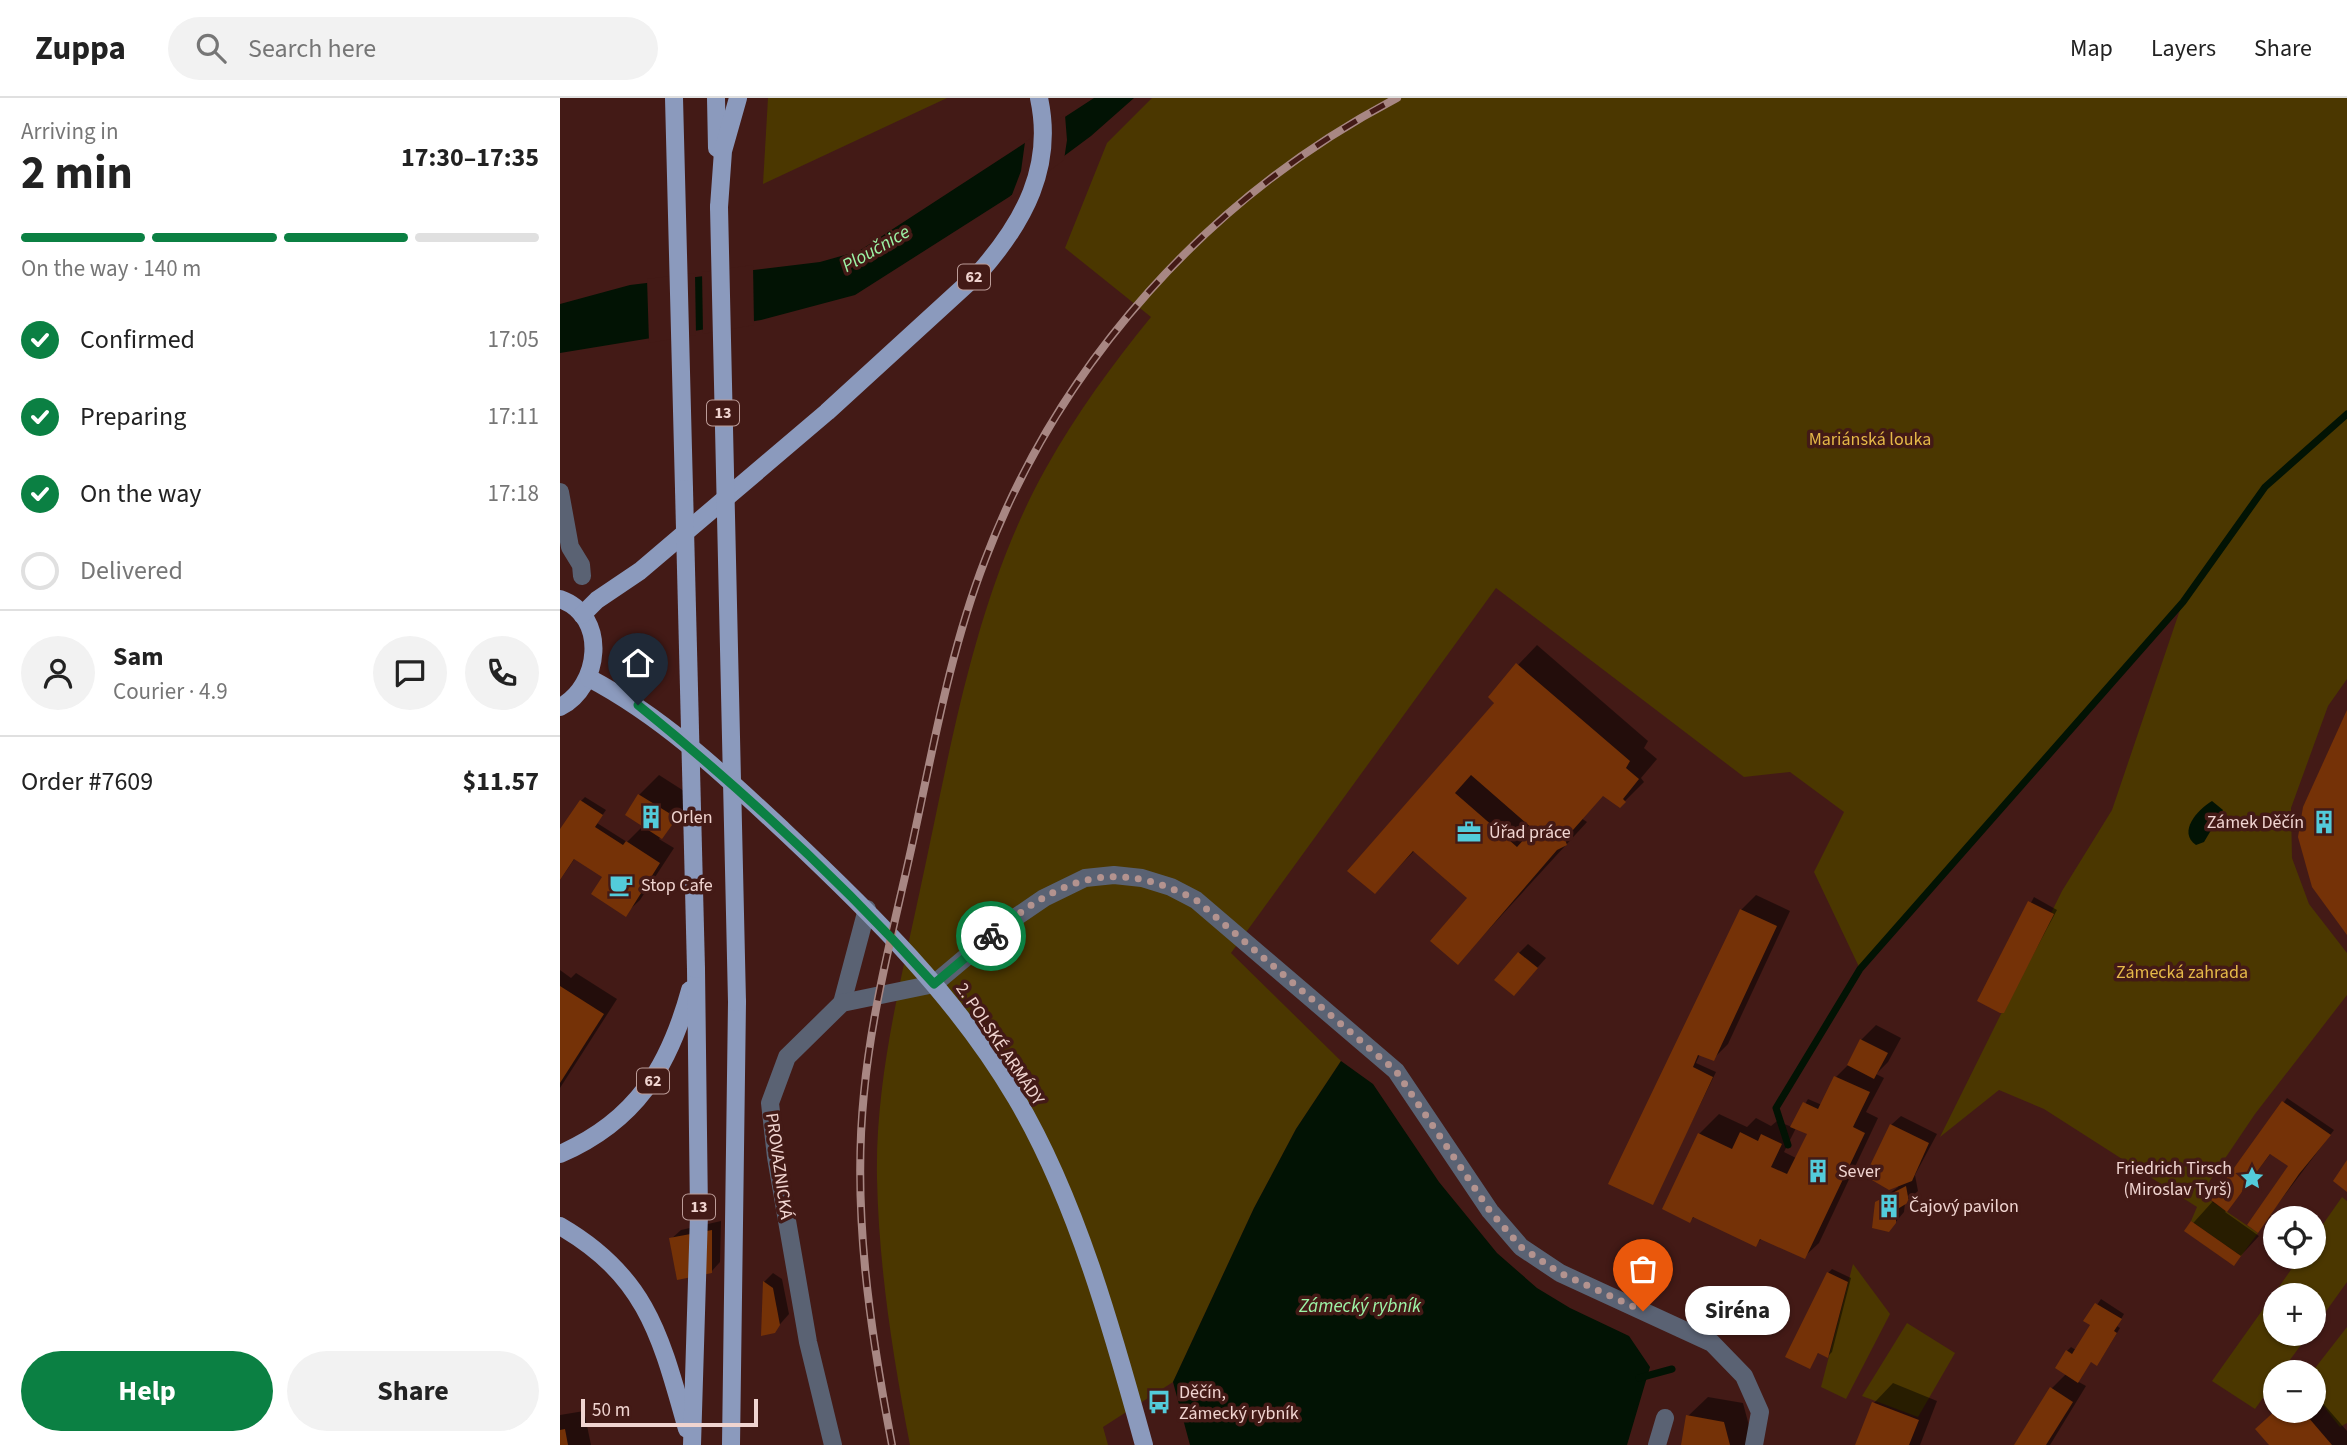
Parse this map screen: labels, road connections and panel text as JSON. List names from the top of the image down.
{
  "streets": {
    "main road": ["62", "13", "2. POLSKÉ ARMÁDY"],
    "street": ["PROVAZNICKÁ"]
  },
  "crossings": [
    ["62", "13"]
  ],
  "water": ["Ploučnice", "Zámecký rybník"],
  "parks": ["Mariánská louka", "Zámecká zahrada"],
  "places": {
    "building": [
      "Orlen",
      "Zámek Děčín",
      "Sever",
      "Čajový pavilon"
    ],
    "office": ["Úřad práce"],
    "cafe": ["Stop Cafe"],
    "place": ["Friedrich Tirsch (Miroslav Tyrš)"],
    "other": ["Siréna"],
    "bus stop": ["Děčín, Zámecký rybník"]
  },
  "scale_bar": "50 m",
  "page": {
    "header": "Zuppa",
    "search": "Search here",
    "nav": ["Map", "Layers", "Share"],
    "heading": ["2 min", "Arriving in", "17:30–17:35"],
    "panel": [
      "Sam",
      "Courier · 4.9",
      "Order #7609",
      "$11.57"
    ],
    "bar": "On the way · 140 m",
    "list": [
      ["Confirmed", "17:05"],
      ["Preparing", "17:11"],
      ["On the way", "17:18"],
      "Delivered"
    ],
    "map_buttons": ["+", "−"],
    "bubble": "Siréna",
    "buttons": ["Help", "Share"],
    "scale": "50 m"
  }
}
